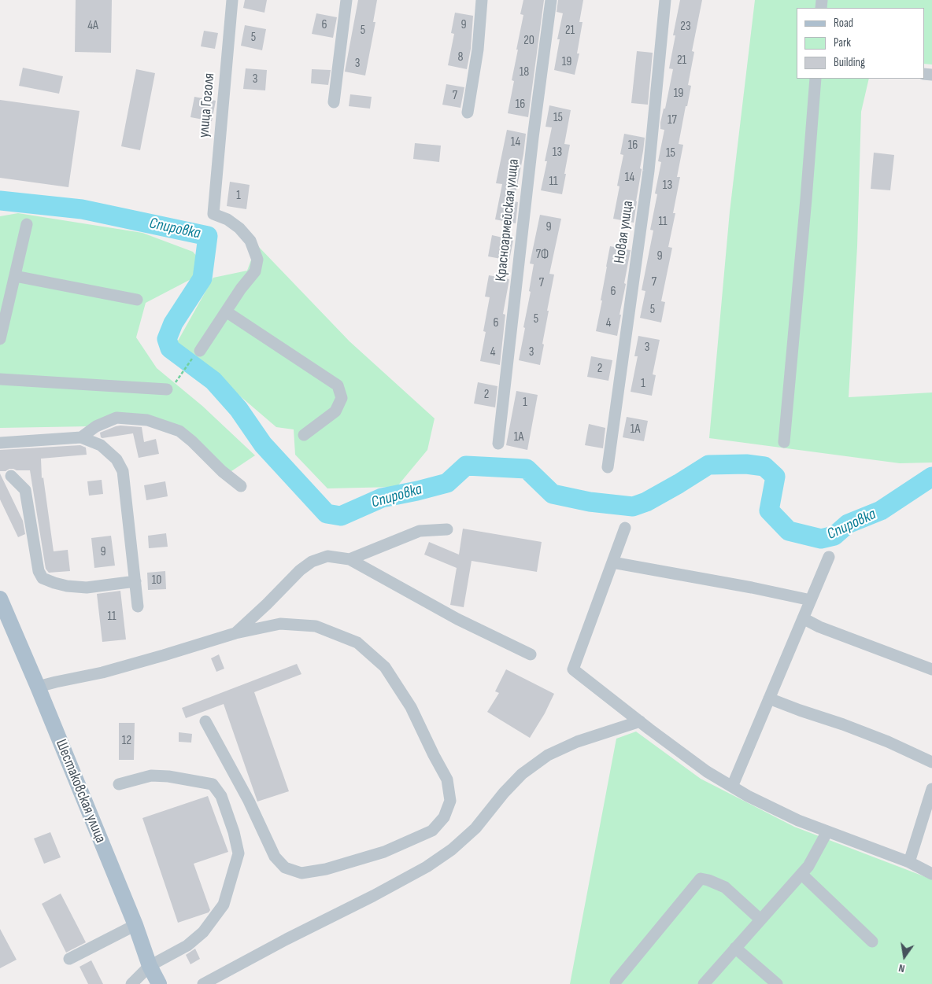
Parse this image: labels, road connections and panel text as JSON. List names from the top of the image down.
{
  "streets": {
    "main road": ["Шестаковская улица"],
    "street": ["улица Гоголя", "Красноармейская улица", "Новая улица"]
  },
  "water": ["Спировка"],
  "house_numbers": [
    "6",
    "9",
    "4А",
    "23",
    "5",
    "21",
    "5",
    "20",
    "8",
    "21",
    "19",
    "3",
    "18",
    "3",
    "19",
    "7",
    "16",
    "15",
    "17",
    "14",
    "16",
    "13",
    "15",
    "14",
    "11",
    "13",
    "1",
    "11",
    "9",
    "7Ф",
    "9",
    "7",
    "7",
    "6",
    "5",
    "5",
    "6",
    "4",
    "3",
    "4",
    "3",
    "2",
    "1",
    "2",
    "1",
    "1А",
    "1А",
    "9",
    "10",
    "11",
    "12"
  ],
  "legend": ["Road", "Park", "Building"],
  "north": "bottom"
}
